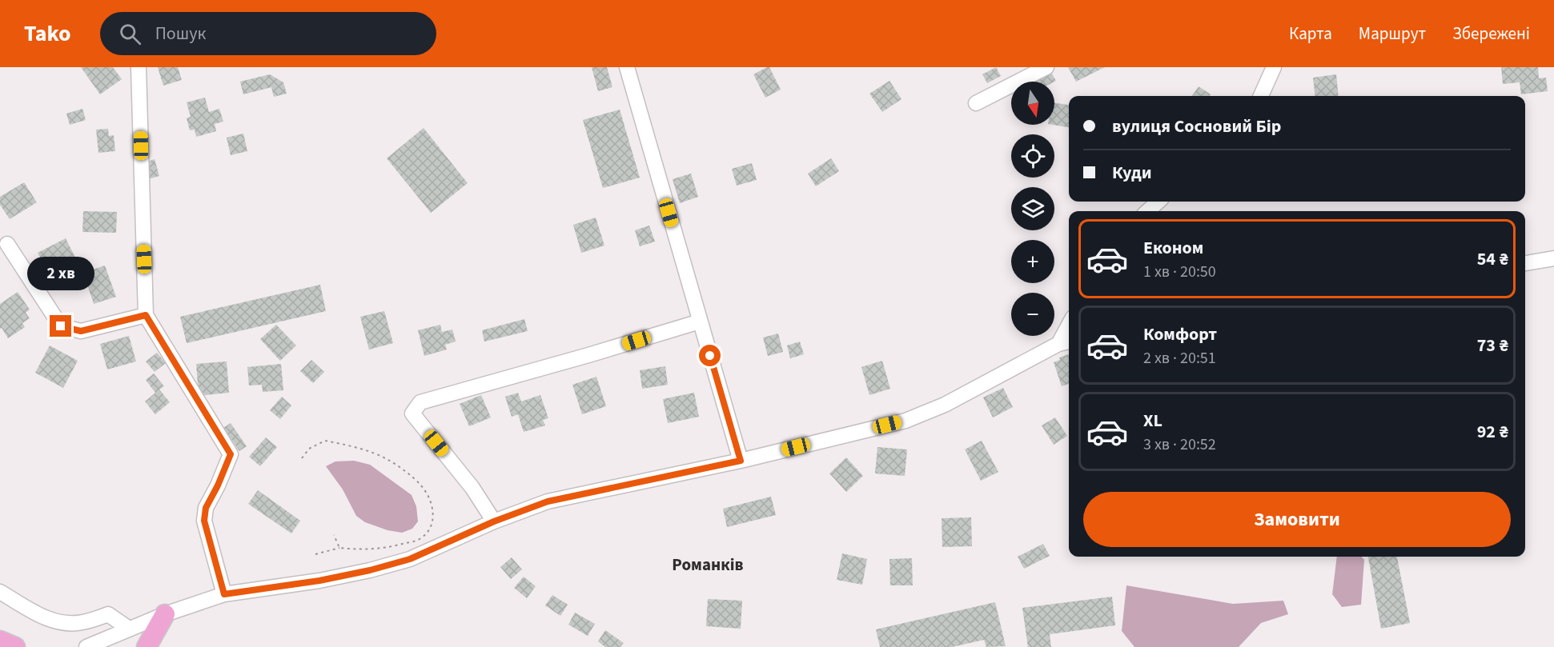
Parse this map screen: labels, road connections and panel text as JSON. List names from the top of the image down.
{
  "districts": ["Романків"],
  "north": "bottom",
  "page": {
    "header": "Tako",
    "search": "Пошук",
    "nav": ["Карта", "Маршрут", "Збережені"],
    "map_buttons": ["+", "−"],
    "banner": ["вулиця Сосновий Бір", "Куди"],
    "list": [
      {
        "name": "Економ",
        "note": "1 хв · 20:50",
        "value": "54 ₴"
      },
      {
        "name": "Комфорт",
        "note": "2 хв · 20:51",
        "value": "73 ₴"
      },
      {
        "name": "XL",
        "note": "3 хв · 20:52",
        "value": "92 ₴"
      }
    ],
    "bubble": "2 хв",
    "buttons": "Замовити"
  }
}
